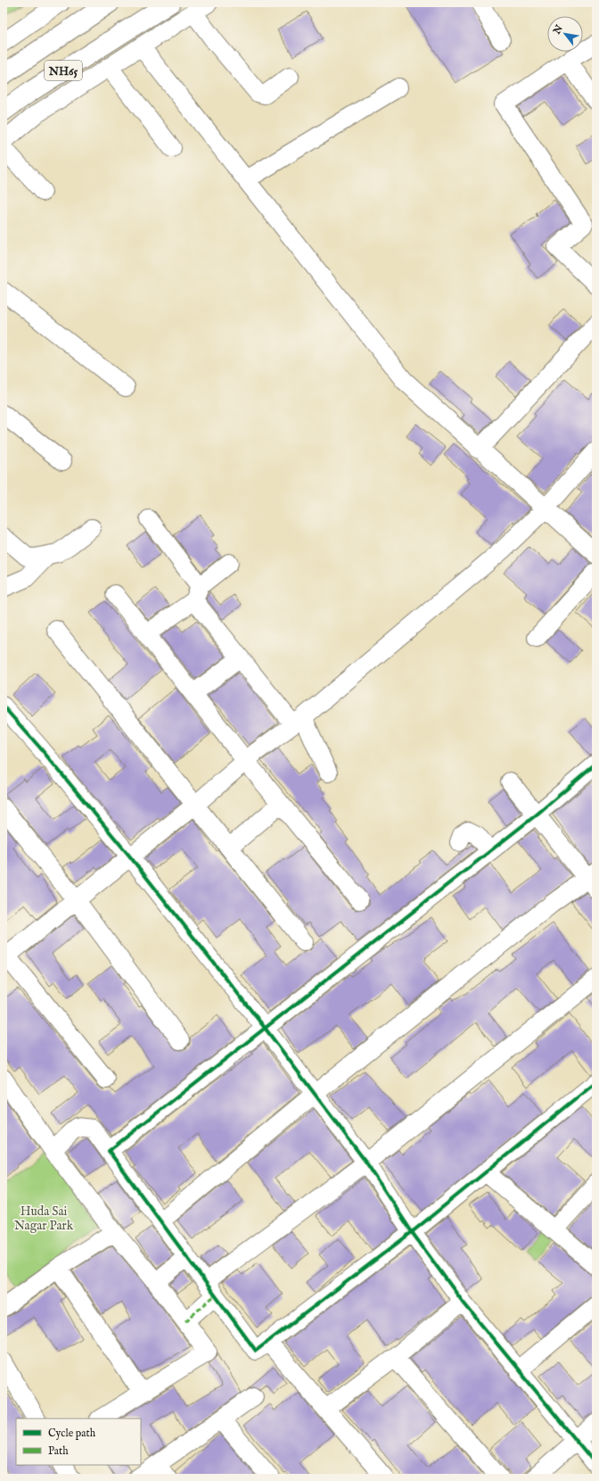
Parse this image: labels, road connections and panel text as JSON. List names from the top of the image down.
{
  "streets": {
    "highway": ["NH65"]
  },
  "parks": ["Huda Sai Nagar Park"],
  "legend": ["Cycle path", "Path"],
  "north": "top left"
}
